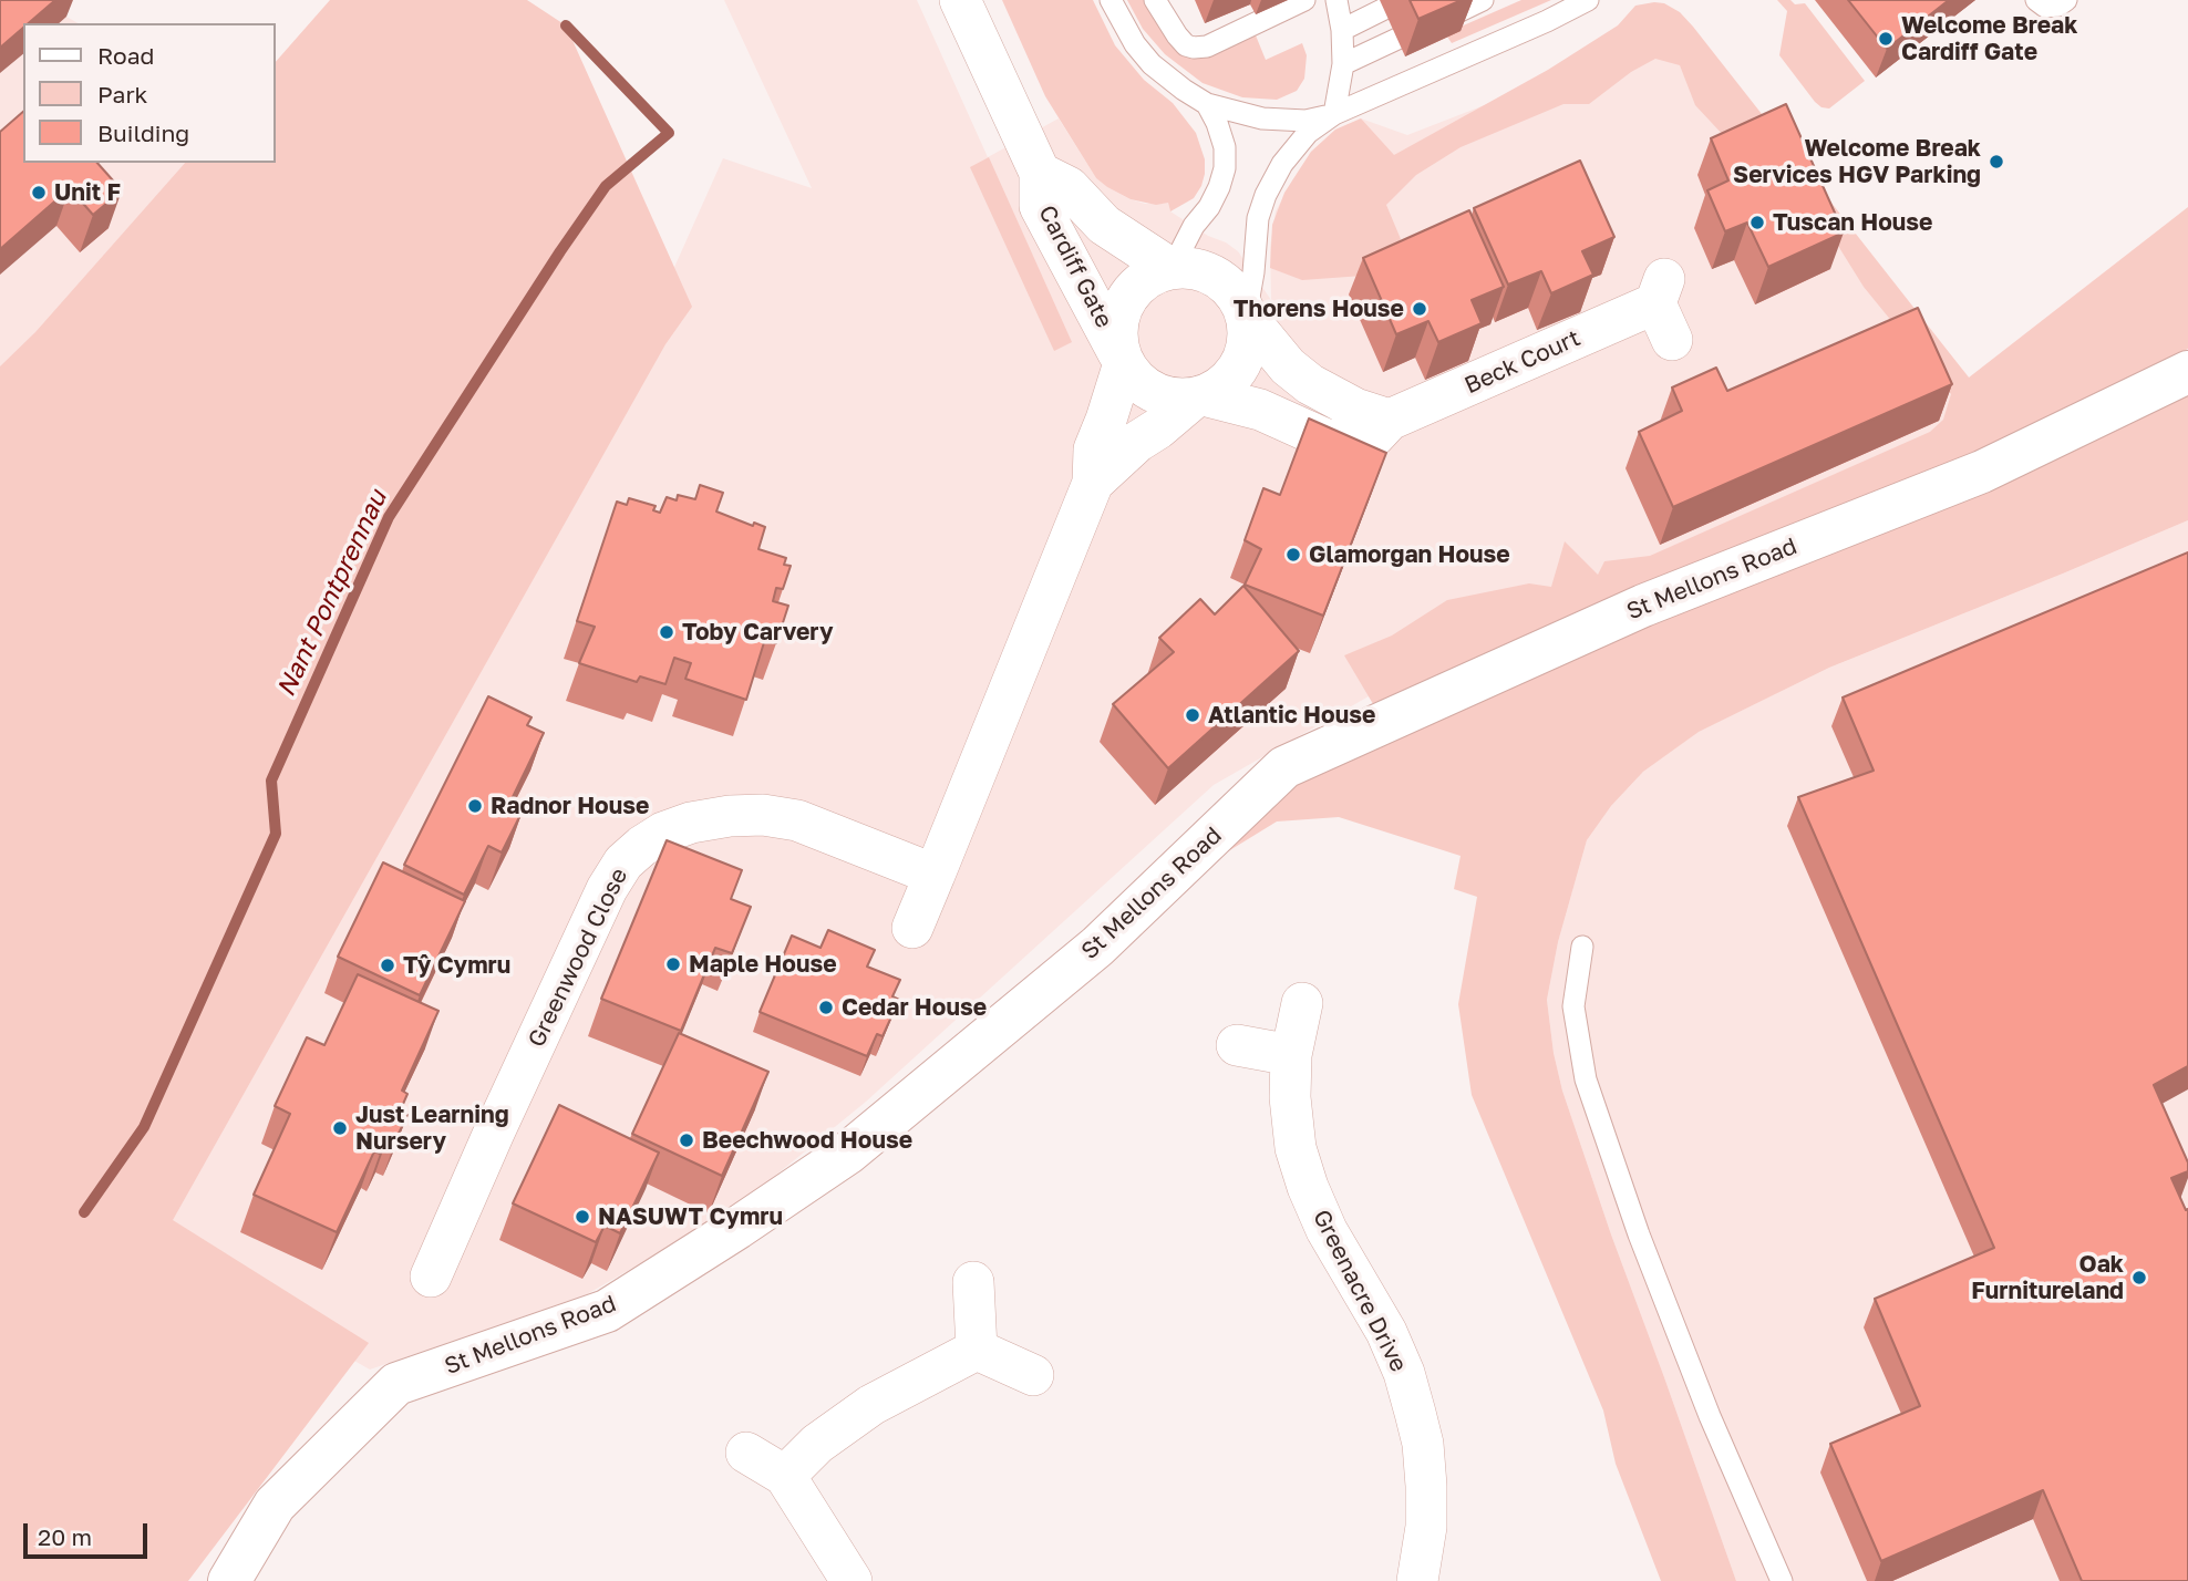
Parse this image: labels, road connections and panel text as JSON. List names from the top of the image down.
{
  "streets": {
    "main road": ["St Mellons Road"],
    "street": [
      "Cardiff Gate",
      "Beck Court",
      "Greenwood Close",
      "Greenacre Drive"
    ]
  },
  "crossings": [
    ["Cardiff Gate", "Beck Court"]
  ],
  "water": ["Nant Pontprennau"],
  "places": [
    "Welcome Break Cardiff Gate",
    "Welcome Break Services HGV Parking",
    "Unit F",
    "Tuscan House",
    "Thorens House",
    "Glamorgan House",
    "Toby Carvery",
    "Atlantic House",
    "Radnor House",
    "Maple House",
    "Tŷ Cymru",
    "Cedar House",
    "Just Learning Nursery",
    "Beechwood House",
    "NASUWT Cymru",
    "Oak Furnitureland"
  ],
  "legend": ["Road", "Park", "Building"],
  "scale_bar": "20 m"
}
